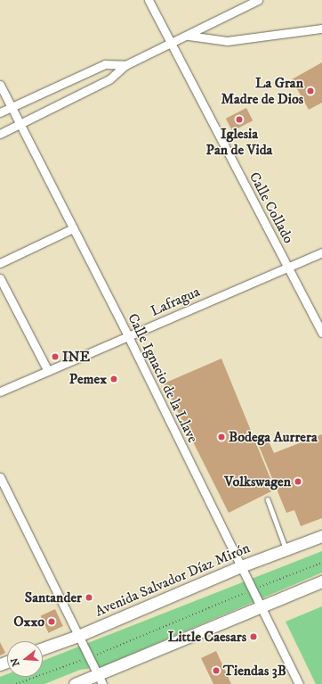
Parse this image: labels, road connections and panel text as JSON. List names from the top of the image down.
{
  "streets": {
    "main road": ["Avenida Salvador Díaz Mirón"],
    "street": ["Calle Collado", "Lafragua", "Calle Ignacio de la Llave"]
  },
  "crossings": [
    ["Calle Collado", "Lafragua"],
    ["Lafragua", "Calle Ignacio de la Llave"],
    ["Calle Ignacio de la Llave", "Avenida Salvador Díaz Mirón"]
  ],
  "places": [
    "La Gran Madre de Dios",
    "Iglesia Pan de Vida",
    "INE",
    "Pemex",
    "Bodega Aurrera",
    "Volkswagen",
    "Santander",
    "Oxxo",
    "Little Caesars",
    "Tiendas 3B"
  ],
  "north": "left"
}
